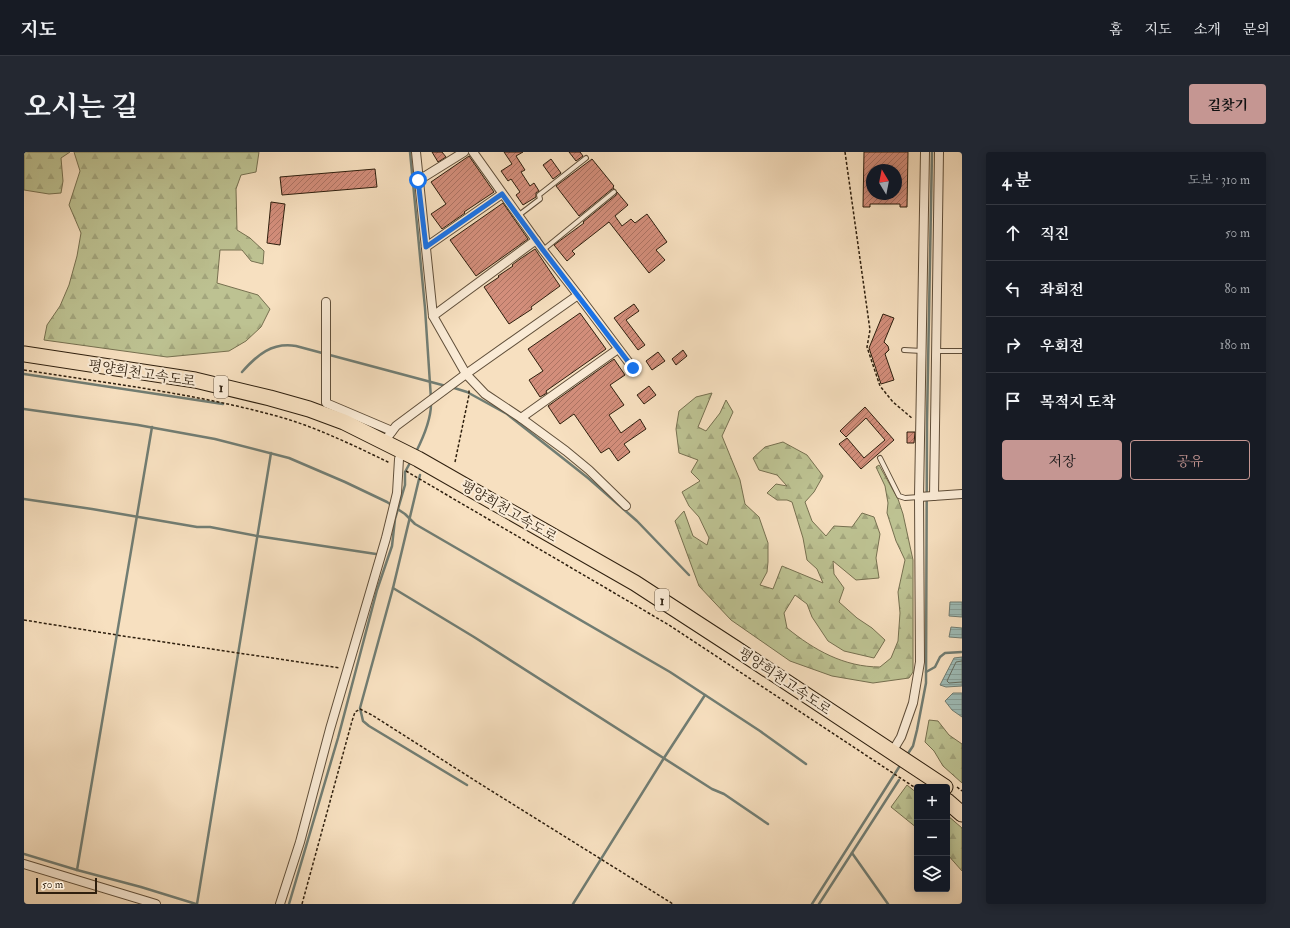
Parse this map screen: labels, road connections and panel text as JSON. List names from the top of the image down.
{
  "streets": {
    "highway": ["평양희천고속도로", "1"]
  },
  "scale_bar": "50 m",
  "north": "top",
  "page": {
    "header": "지도",
    "nav": [
      "홈",
      "지도",
      "소개",
      "문의"
    ],
    "title": "오시는 길",
    "buttons": [
      "길찾기",
      ["저장", "공유"]
    ],
    "heading": ["4 분", "도보 · 310 m"],
    "list": [
      ["직진", "50 m"],
      ["좌회전", "80 m"],
      ["우회전", "180 m"],
      "목적지 도착"
    ],
    "map_buttons": ["+", "−"],
    "scale": "50 m"
  }
}
